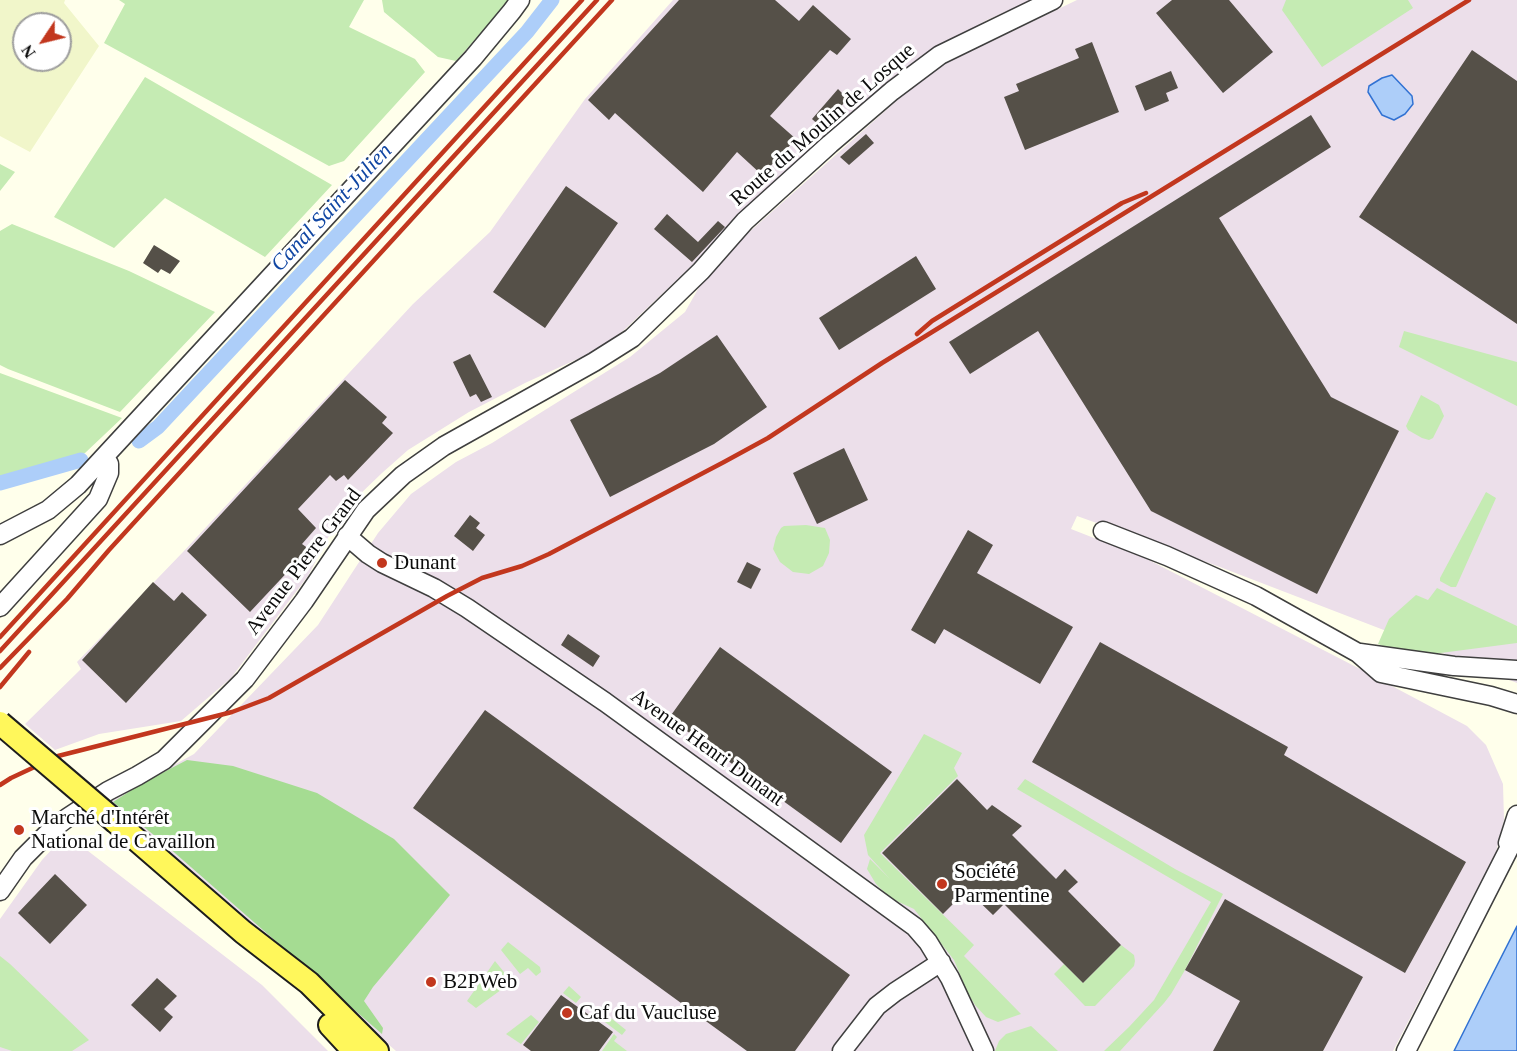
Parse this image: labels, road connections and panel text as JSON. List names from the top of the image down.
{
  "streets": {
    "street": ["Route du Moulin de Losque", "Avenue Pierre Grand", "Avenue Henri Dunant"]
  },
  "crossings": [
    ["Route du Moulin de Losque", "Avenue Pierre Grand"],
    ["Avenue Pierre Grand", "Avenue Henri Dunant"]
  ],
  "water": ["Canal Saint-Julien"],
  "places": [
    "Dunant",
    "Marché d'Intérêt National de Cavaillon",
    "Société Parmentine",
    "B2PWeb",
    "Caf du Vaucluse"
  ],
  "north": "bottom left"
}
